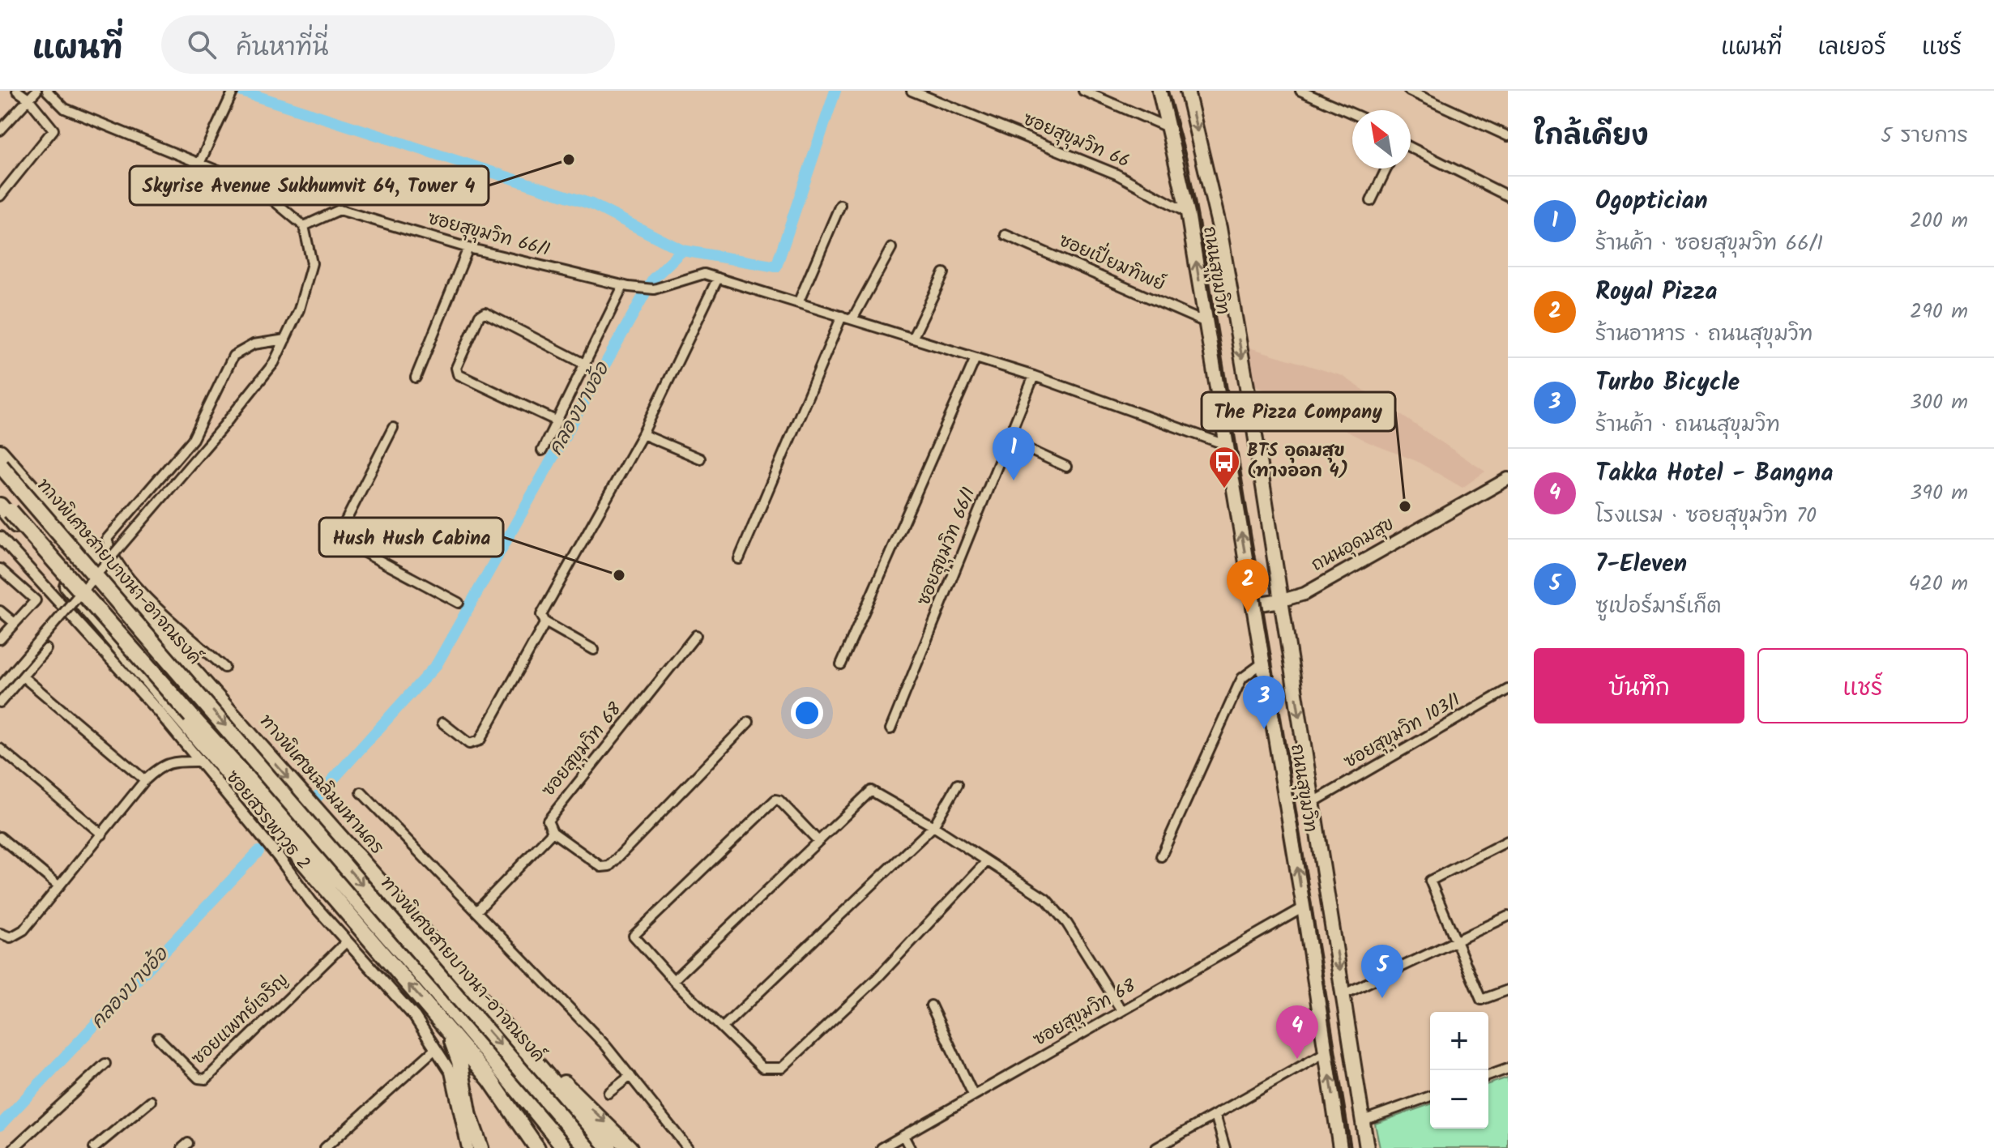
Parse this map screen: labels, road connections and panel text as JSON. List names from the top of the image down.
{
  "streets": {
    "highway": ["ทางพิเศษสายบางนา-อาจณรงค์", "ทางพิเศษเฉลิมมหานคร"],
    "main road": ["ถนนสุขุมวิท", "ถนนอุดมสุข"],
    "street": [
      "ซอยสุขุมวิท 66",
      "ซอยสุขุมวิท 66/1",
      "ซอยเปี่ยมทิพย์",
      "ซอยสุขุมวิท 103/1",
      "ซอยสุขุมวิท 68",
      "ซอยสรรพาวุธ 2",
      "ซอยแพทย์เจริญ"
    ]
  },
  "crossings": [
    ["ซอยสุขุมวิท 66", "ถนนสุขุมวิท"],
    ["ซอยสุขุมวิท 66/1", "ถนนสุขุมวิท"],
    ["ซอยเปี่ยมทิพย์", "ถนนสุขุมวิท"],
    ["ถนนสุขุมวิท", "ถนนอุดมสุข"],
    ["ถนนสุขุมวิท", "ซอยสุขุมวิท 103/1"],
    ["ถนนสุขุมวิท", "ซอยสุขุมวิท 68"],
    ["ซอยสรรพาวุธ 2", "ซอยแพทย์เจริญ"]
  ],
  "water": ["คลองบางอ้อ"],
  "places": {
    "other": ["Skyrise Avenue Sukhumvit 64, Tower 4", "The Pizza Company", "Hush Hush Cabina"],
    "bus stop": ["BTS อุดมสุข (ทางออก 4)"]
  },
  "north": "top left",
  "page": {
    "header": "แผนที่",
    "search": "ค้นหาที่นี่",
    "nav": ["แผนที่", "เลเยอร์", "แชร์"],
    "heading": ["ใกล้เคียง", "5 รายการ"],
    "list": [
      {
        "mark": "1",
        "name": "Ogoptician",
        "note": "ร้านค้า · ซอยสุขุมวิท 66/1",
        "value": "200 m"
      },
      {
        "mark": "2",
        "name": "Royal Pizza",
        "note": "ร้านอาหาร · ถนนสุขุมวิท",
        "value": "290 m"
      },
      {
        "mark": "3",
        "name": "Turbo Bicycle",
        "note": "ร้านค้า · ถนนสุขุมวิท",
        "value": "300 m"
      },
      {
        "mark": "4",
        "name": "Takka Hotel - Bangna",
        "note": "โรงแรม · ซอยสุขุมวิท 70",
        "value": "390 m"
      },
      {
        "mark": "5",
        "name": "7-Eleven",
        "note": "ซูเปอร์มาร์เก็ต",
        "value": "420 m"
      }
    ],
    "pins": [
      "1",
      "2",
      "3",
      "5",
      "4"
    ],
    "buttons": ["บันทึก", "แชร์"],
    "map_buttons": ["+", "−"]
  }
}
